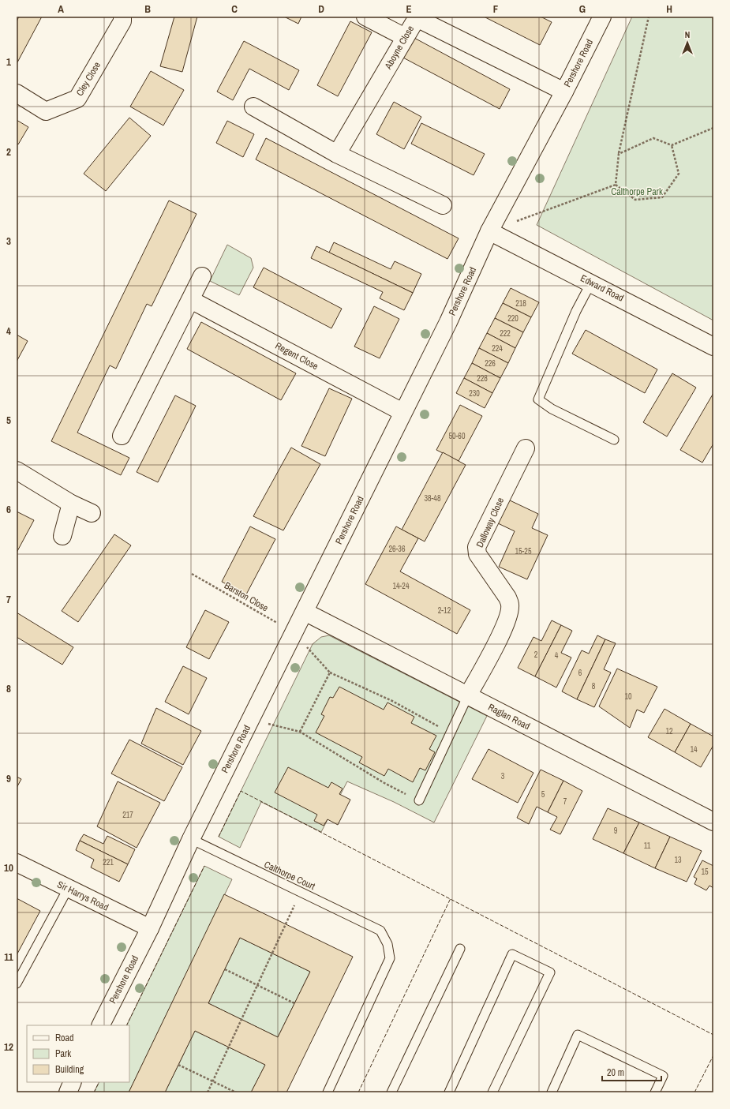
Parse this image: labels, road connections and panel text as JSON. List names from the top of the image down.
{
  "streets": {
    "street": [
      "Aboyne Close",
      "Pershore Road",
      "Cley Close",
      "Edward Road",
      "Regent Close",
      "Dalloway Close",
      "Raglan Road",
      "Sir Harrys Road"
    ],
    "lane": ["Calthorpe Court"],
    "path": ["Barston Close"]
  },
  "crossings": [
    ["Aboyne Close", "Pershore Road"],
    ["Pershore Road", "Edward Road"],
    ["Pershore Road", "Regent Close"],
    ["Pershore Road", "Barston Close"],
    ["Pershore Road", "Raglan Road"],
    ["Pershore Road", "Calthorpe Court"],
    ["Pershore Road", "Sir Harrys Road"],
    ["Dalloway Close", "Raglan Road"]
  ],
  "parks": ["Calthorpe Park"],
  "house_numbers": [
    "218",
    "220",
    "222",
    "224",
    "226",
    "228",
    "230",
    "50-60",
    "38-48",
    "26-36",
    "15-25",
    "14-24",
    "2-12",
    "2",
    "4",
    "6",
    "8",
    "10",
    "12",
    "14",
    "3",
    "5",
    "7",
    "217",
    "9",
    "11",
    "13",
    "221",
    "15"
  ],
  "legend": ["Road", "Park", "Building"],
  "scale_bar": "20 m",
  "north": "top",
  "grid": {
    "columns": [
      "A",
      "B",
      "C",
      "D",
      "E",
      "F",
      "G",
      "H"
    ],
    "rows": [
      "1",
      "2",
      "3",
      "4",
      "5",
      "6",
      "7",
      "8",
      "9",
      "10",
      "11",
      "12"
    ]
  }
}
